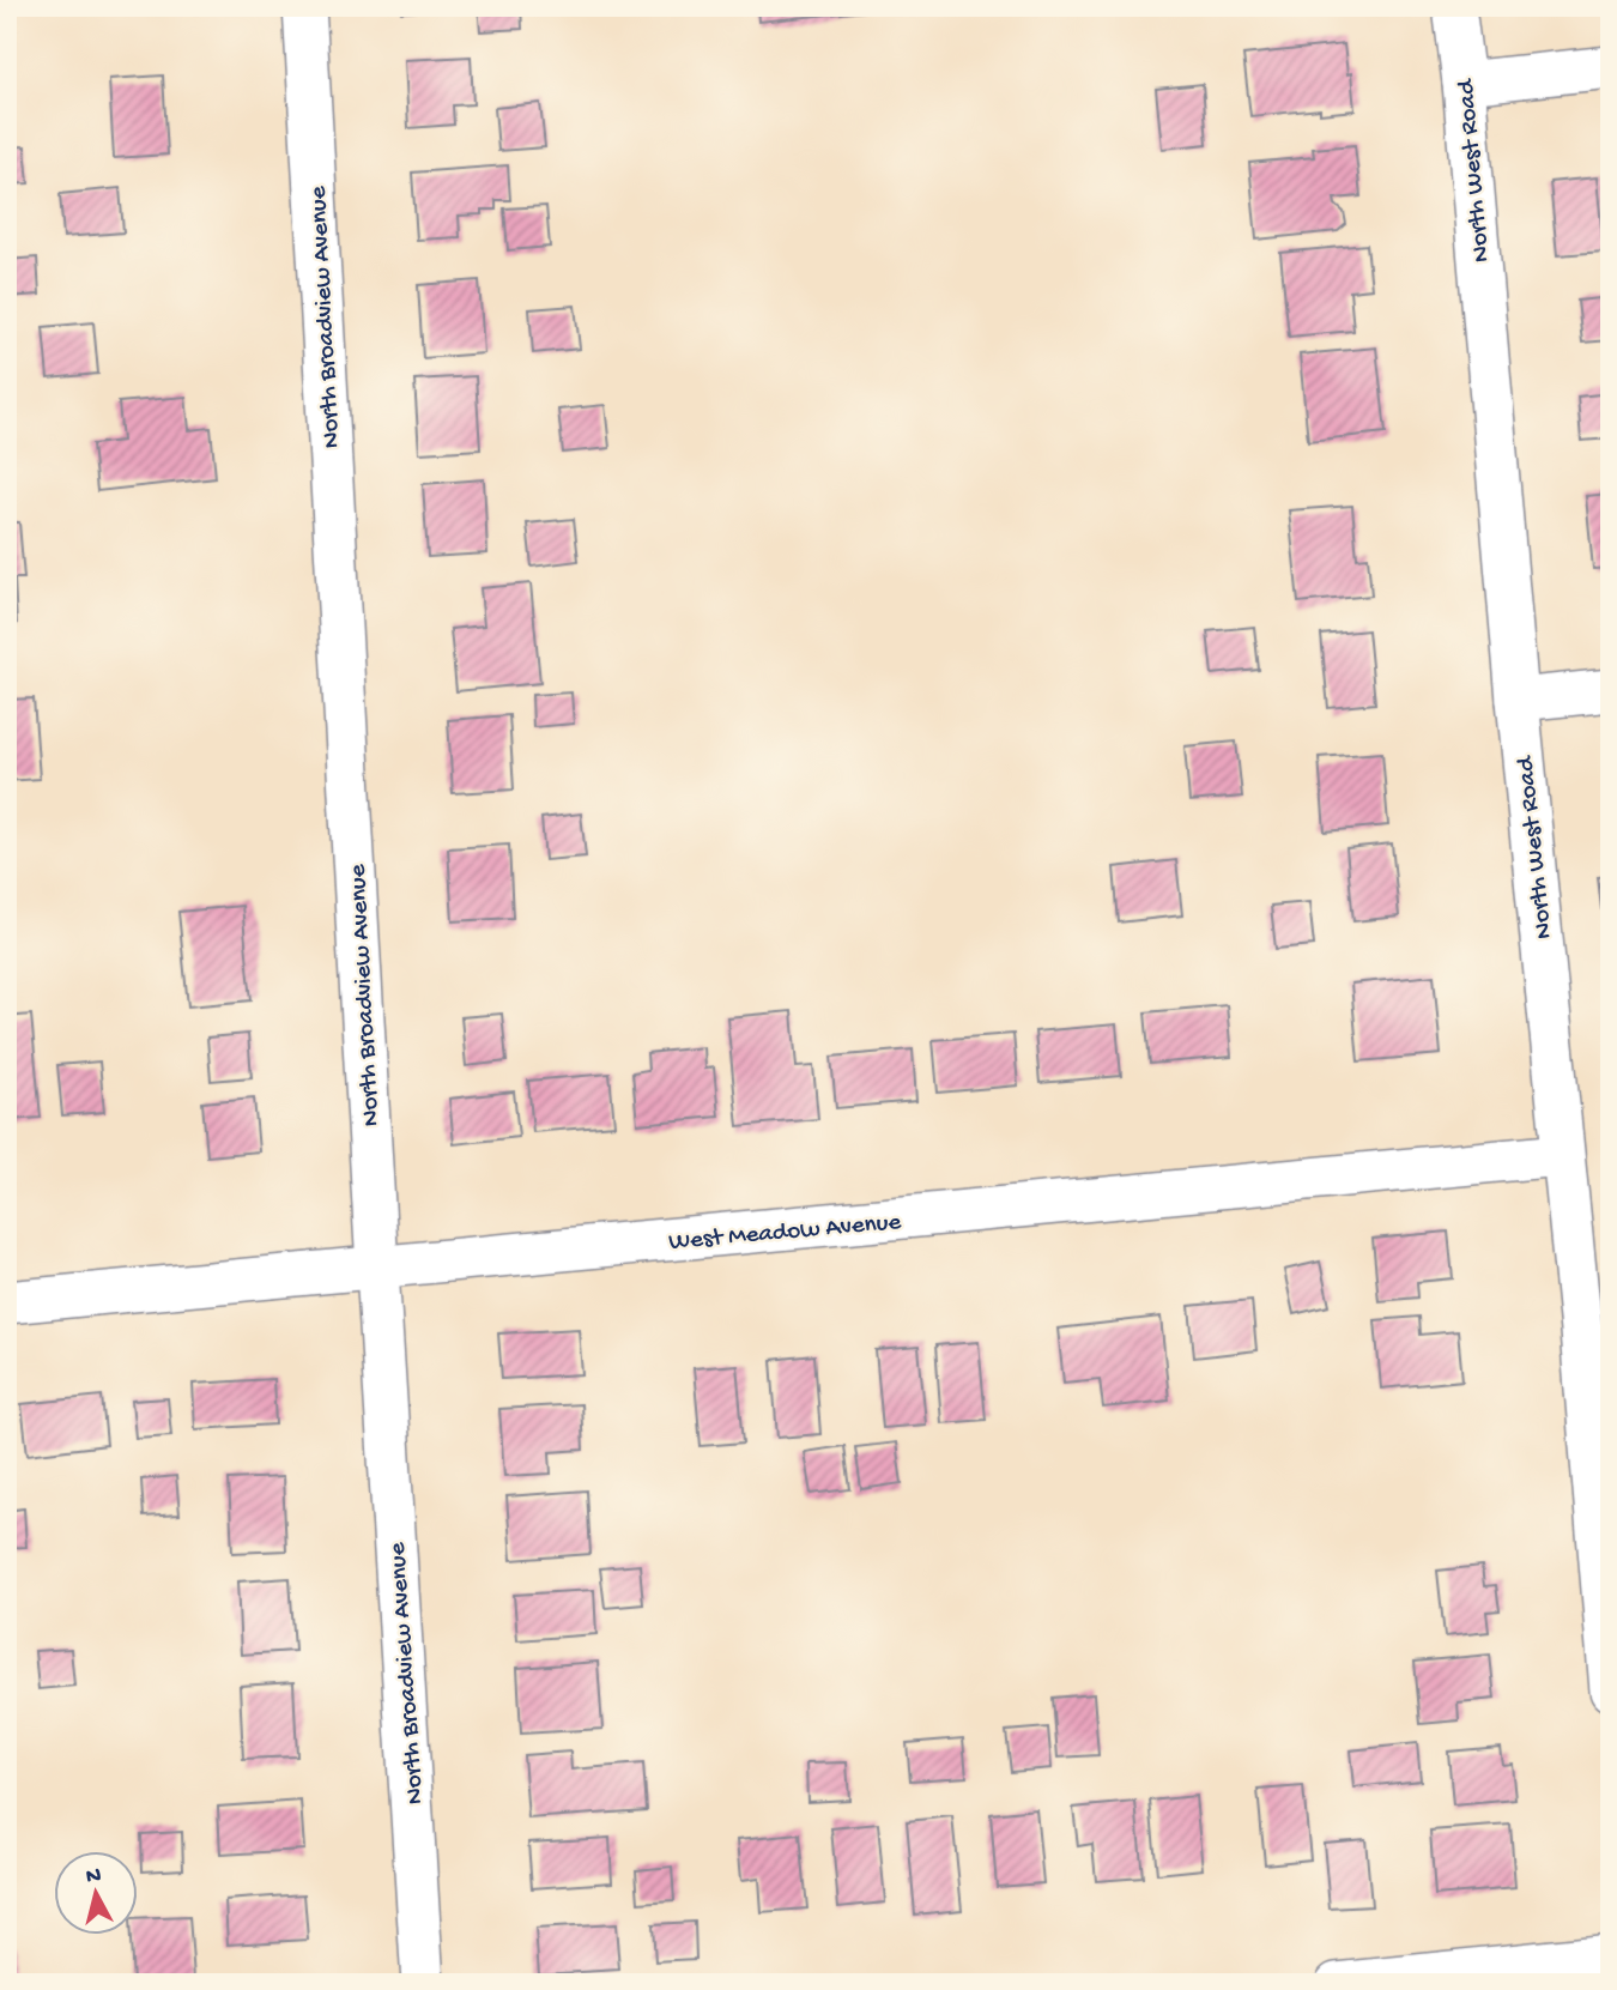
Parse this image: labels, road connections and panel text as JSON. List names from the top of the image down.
{
  "streets": {
    "street": ["North West Road", "North Broadview Avenue", "West Meadow Avenue"]
  },
  "crossings": [
    ["North West Road", "West Meadow Avenue"],
    ["North Broadview Avenue", "West Meadow Avenue"]
  ],
  "north": "top"
}
